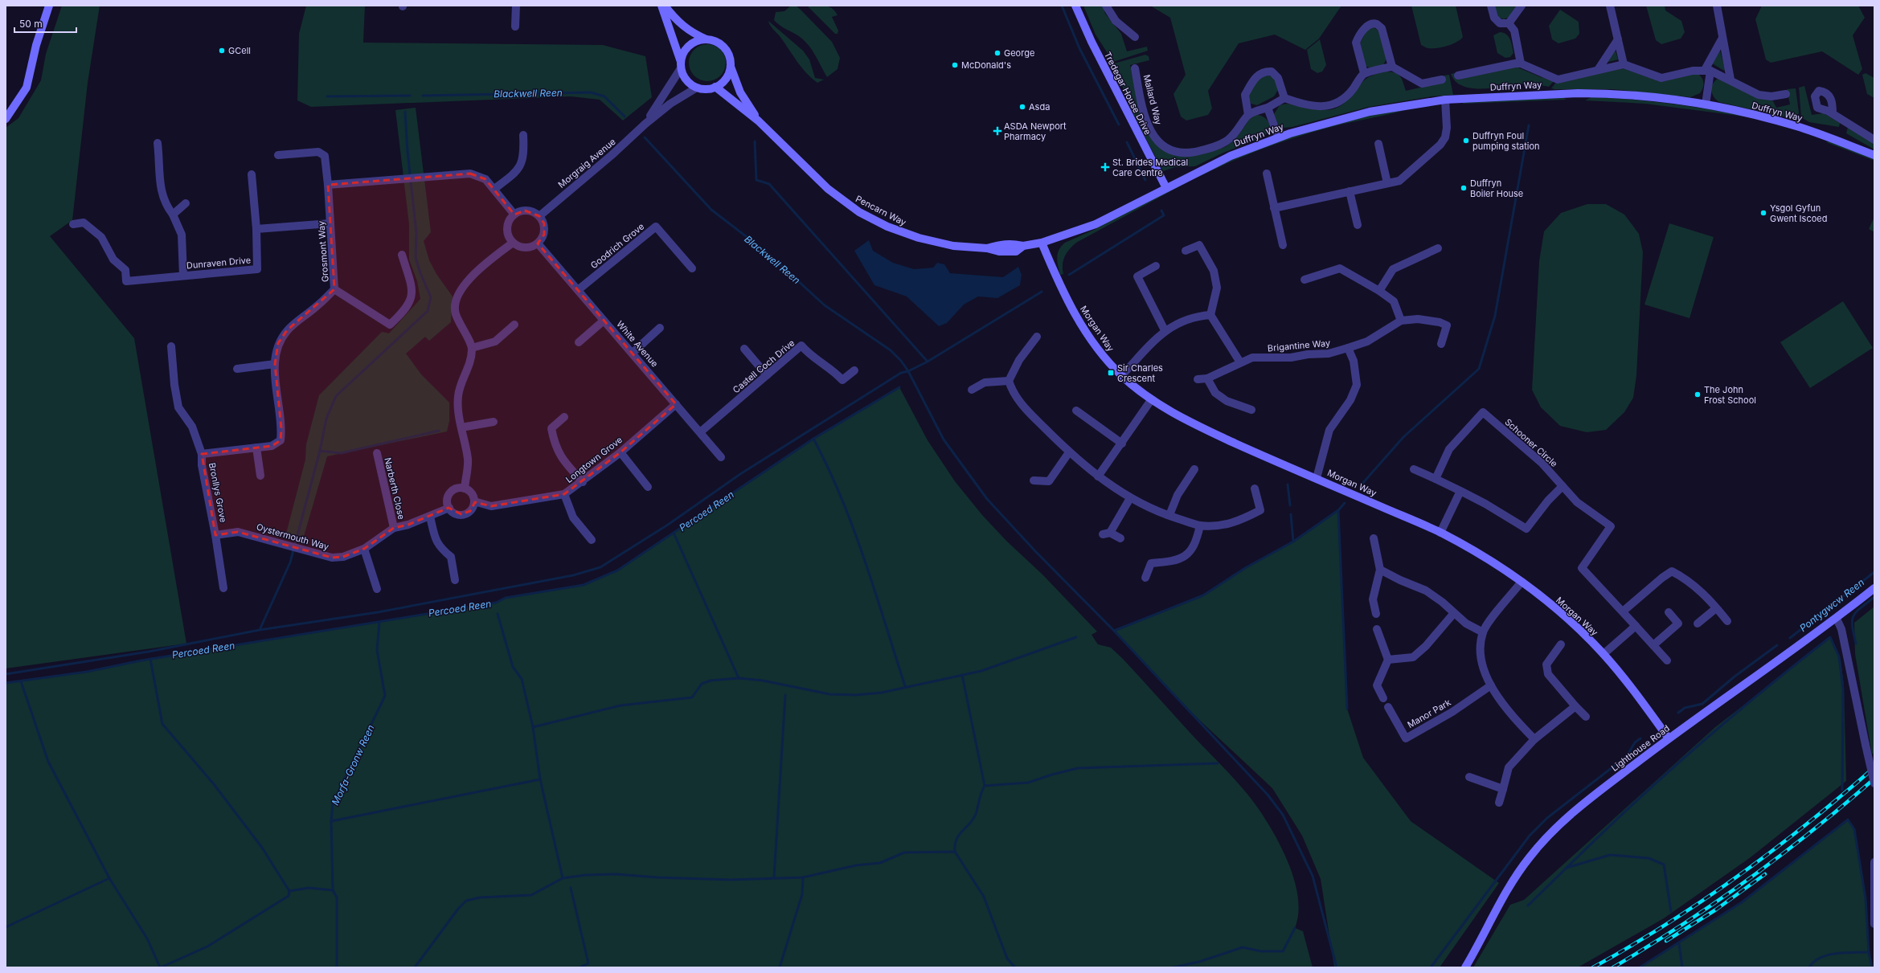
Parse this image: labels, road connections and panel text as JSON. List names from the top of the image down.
{
  "streets": {
    "street": [
      "Duffryn Way",
      "Tredegar House Drive",
      "Mallard Way",
      "Morgraig Avenue",
      "Pencarn Way",
      "Goodrich Grove",
      "Grosmont Way",
      "Dunraven Drive",
      "Morgan Way",
      "White Avenue",
      "Brigantine Way",
      "Castell Coch Drive",
      "Schooner Circle",
      "Longtown Grove",
      "Narberth Close",
      "Bronllys Grove",
      "Oystermouth Way",
      "Manor Park",
      "Lighthouse Road"
    ]
  },
  "crossings": [
    ["Duffryn Way", "Tredegar House Drive"],
    ["Duffryn Way", "Pencarn Way"],
    ["Tredegar House Drive", "Pencarn Way"],
    ["Morgraig Avenue", "Pencarn Way"],
    ["Morgraig Avenue", "White Avenue"],
    ["Pencarn Way", "Morgan Way"],
    ["Goodrich Grove", "White Avenue"],
    ["Grosmont Way", "Bronllys Grove"],
    ["Morgan Way", "Lighthouse Road"],
    ["White Avenue", "Castell Coch Drive"],
    ["White Avenue", "Longtown Grove"],
    ["Longtown Grove", "Oystermouth Way"],
    ["Narberth Close", "Oystermouth Way"],
    ["Bronllys Grove", "Oystermouth Way"]
  ],
  "water": [
    "Blackwell Reen",
    "Percoed Reen",
    "Pontygwcw Reen",
    "Morfa-Gronw Reen"
  ],
  "places": {
    "other": [
      "GCell",
      "George",
      "McDonald's",
      "Asda",
      "Duffryn Foul pumping station",
      "Duffryn Boiler House",
      "Ysgol Gyfun Gwent Iscoed",
      "The John Frost School"
    ],
    "health": ["ASDA Newport Pharmacy", "St. Brides Medical Care Centre"],
    "transit": ["Sir Charles Crescent"]
  },
  "scale_bar": "50 m"
}
